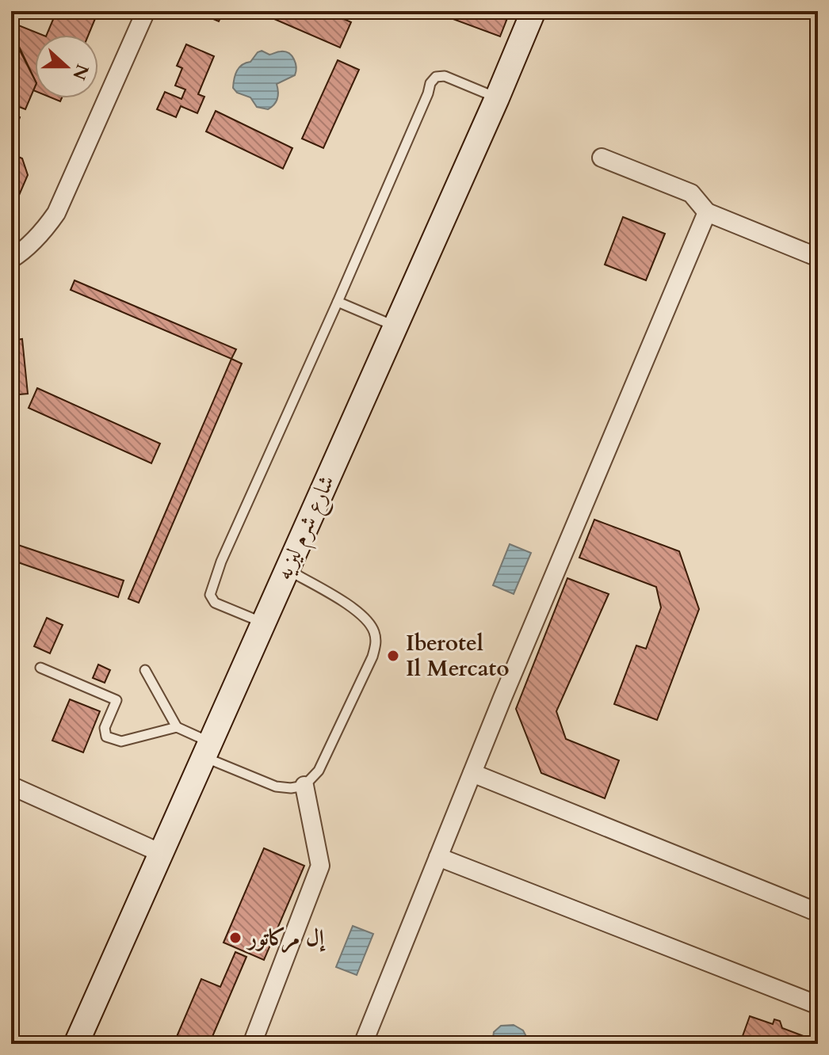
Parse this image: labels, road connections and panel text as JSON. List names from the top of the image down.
{
  "streets": {
    "street": ["شارع شرم ليزيه"]
  },
  "places": ["Iberotel Il Mercato", "إل مركاتور"],
  "north": "right"
}
